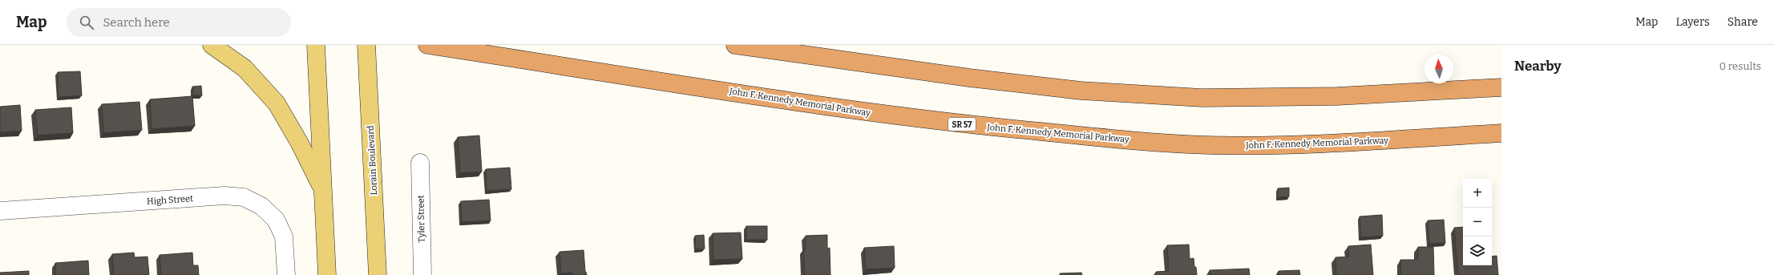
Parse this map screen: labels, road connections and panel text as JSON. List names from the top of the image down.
{
  "streets": {
    "highway": ["John F. Kennedy Memorial Parkway", "SR 57"],
    "main road": ["Lorain Boulevard"],
    "street": ["High Street", "Tyler Street"]
  },
  "north": "top",
  "page": {
    "header": "Map",
    "search": "Search here",
    "nav": ["Map", "Layers", "Share"],
    "heading": ["Nearby", "0 results"],
    "map_buttons": ["+", "−"]
  }
}
